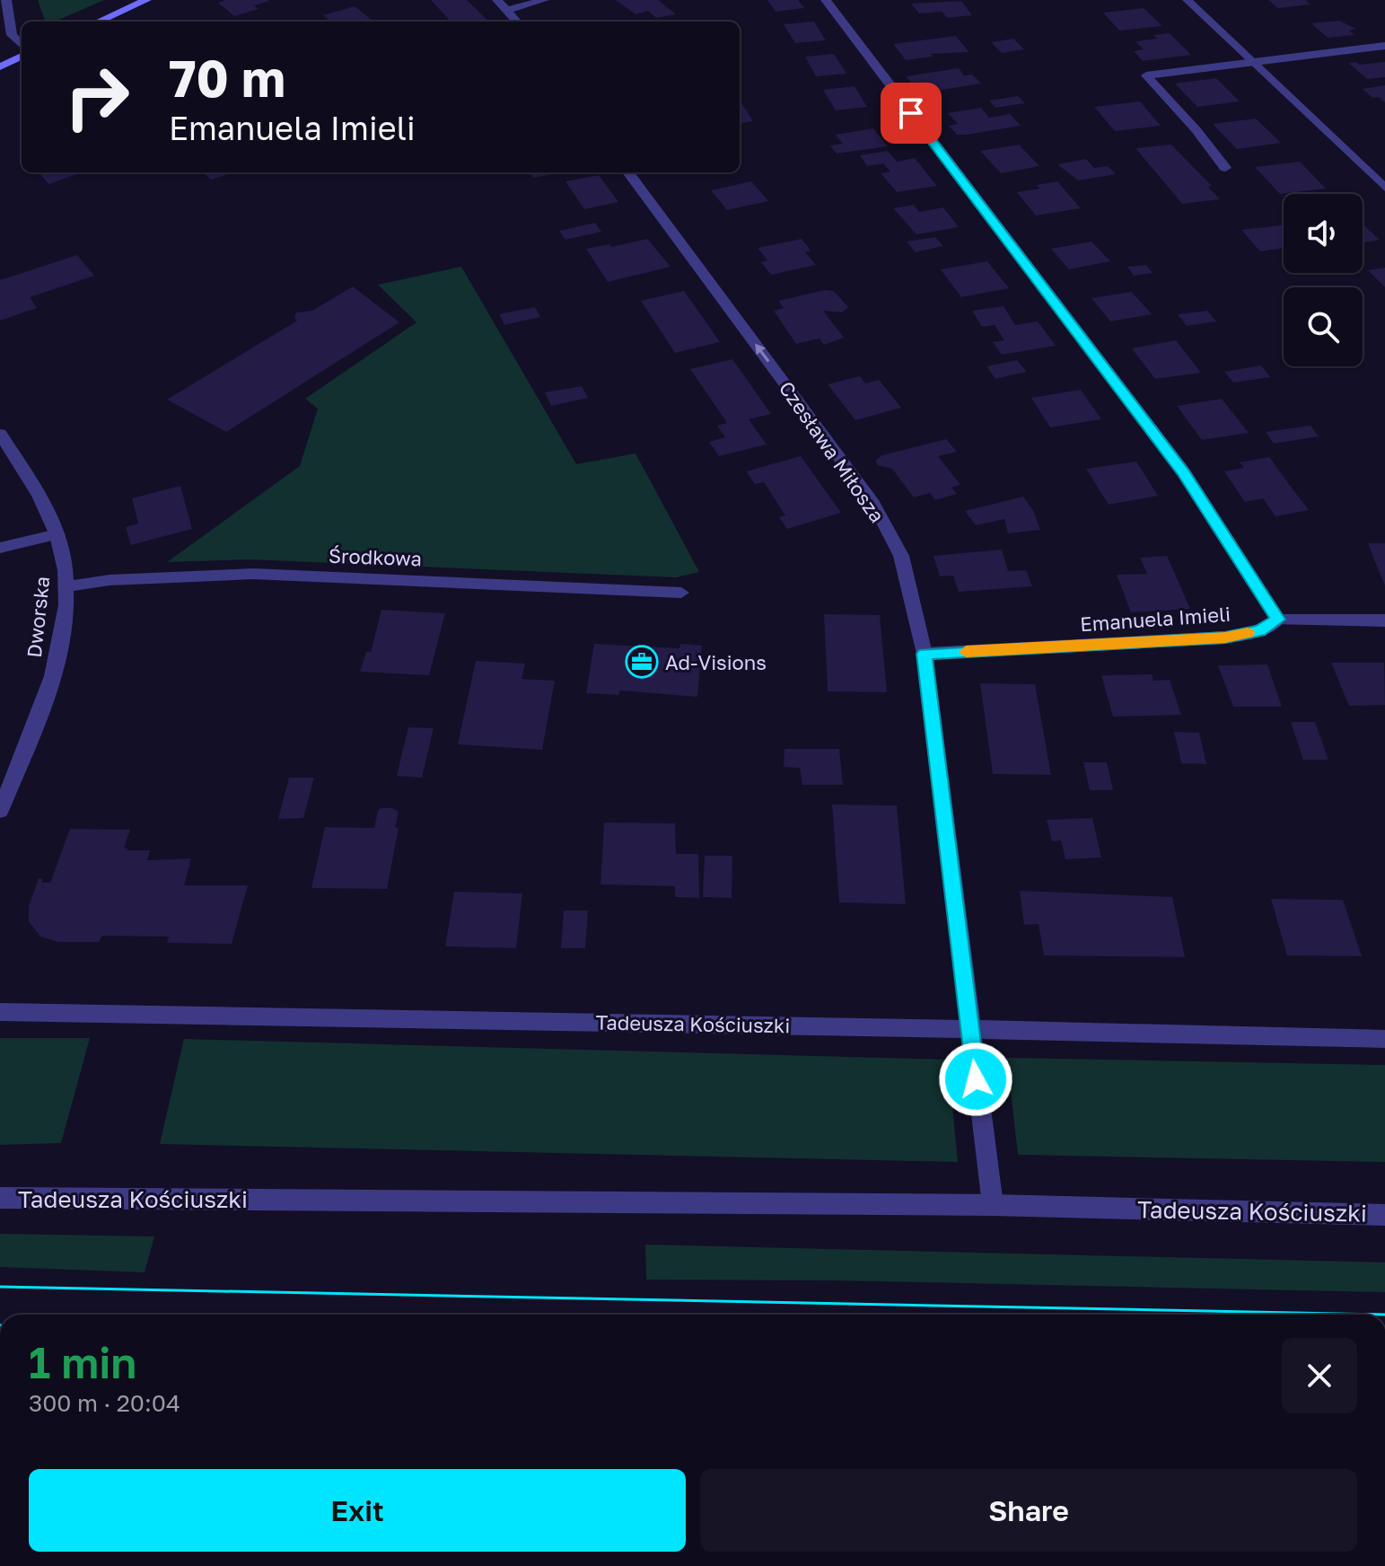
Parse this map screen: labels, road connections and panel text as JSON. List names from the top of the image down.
{
  "streets": {
    "street": [
      "Czesława Miłosza",
      "Środkowa",
      "Dworska",
      "Emanuela Imieli",
      "Tadeusza Kościuszki"
    ]
  },
  "crossings": [
    ["Czesława Miłosza", "Emanuela Imieli"],
    ["Czesława Miłosza", "Tadeusza Kościuszki"],
    ["Środkowa", "Dworska"]
  ],
  "one_way": ["Czesława Miłosza"],
  "places": {
    "office": ["Ad-Visions"]
  },
  "page": {
    "turn": ["70 m", "Emanuela Imieli"],
    "heading": ["1 min", "300 m · 20:04"],
    "buttons": ["Exit", "Share"]
  }
}
